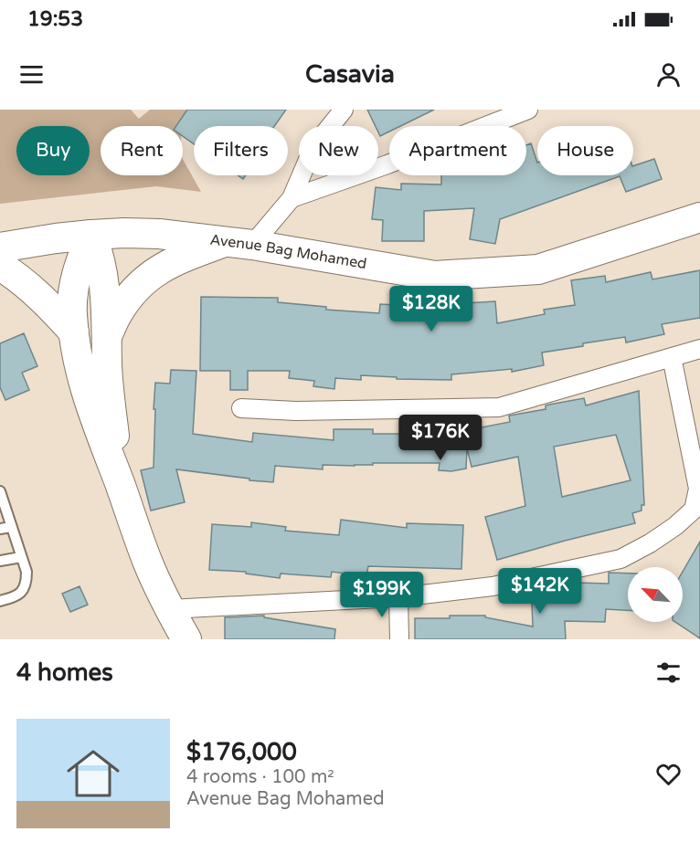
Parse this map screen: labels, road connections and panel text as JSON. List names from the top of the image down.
{
  "streets": {
    "main road": ["Avenue Bag Mohamed"]
  },
  "north": "top left",
  "page": {
    "status": "19:53",
    "header": "Casavia",
    "chip": [
      "Buy",
      "Rent",
      "Filters",
      "New",
      "Apartment",
      "House"
    ],
    "price": [
      "$128K",
      "$176K",
      "$142K",
      "$199K"
    ],
    "heading": "4 homes",
    "list": [
      {
        "name": "$176,000",
        "note": "4 rooms · 100 m² · Avenue Bag Mohamed"
      }
    ]
  }
}
